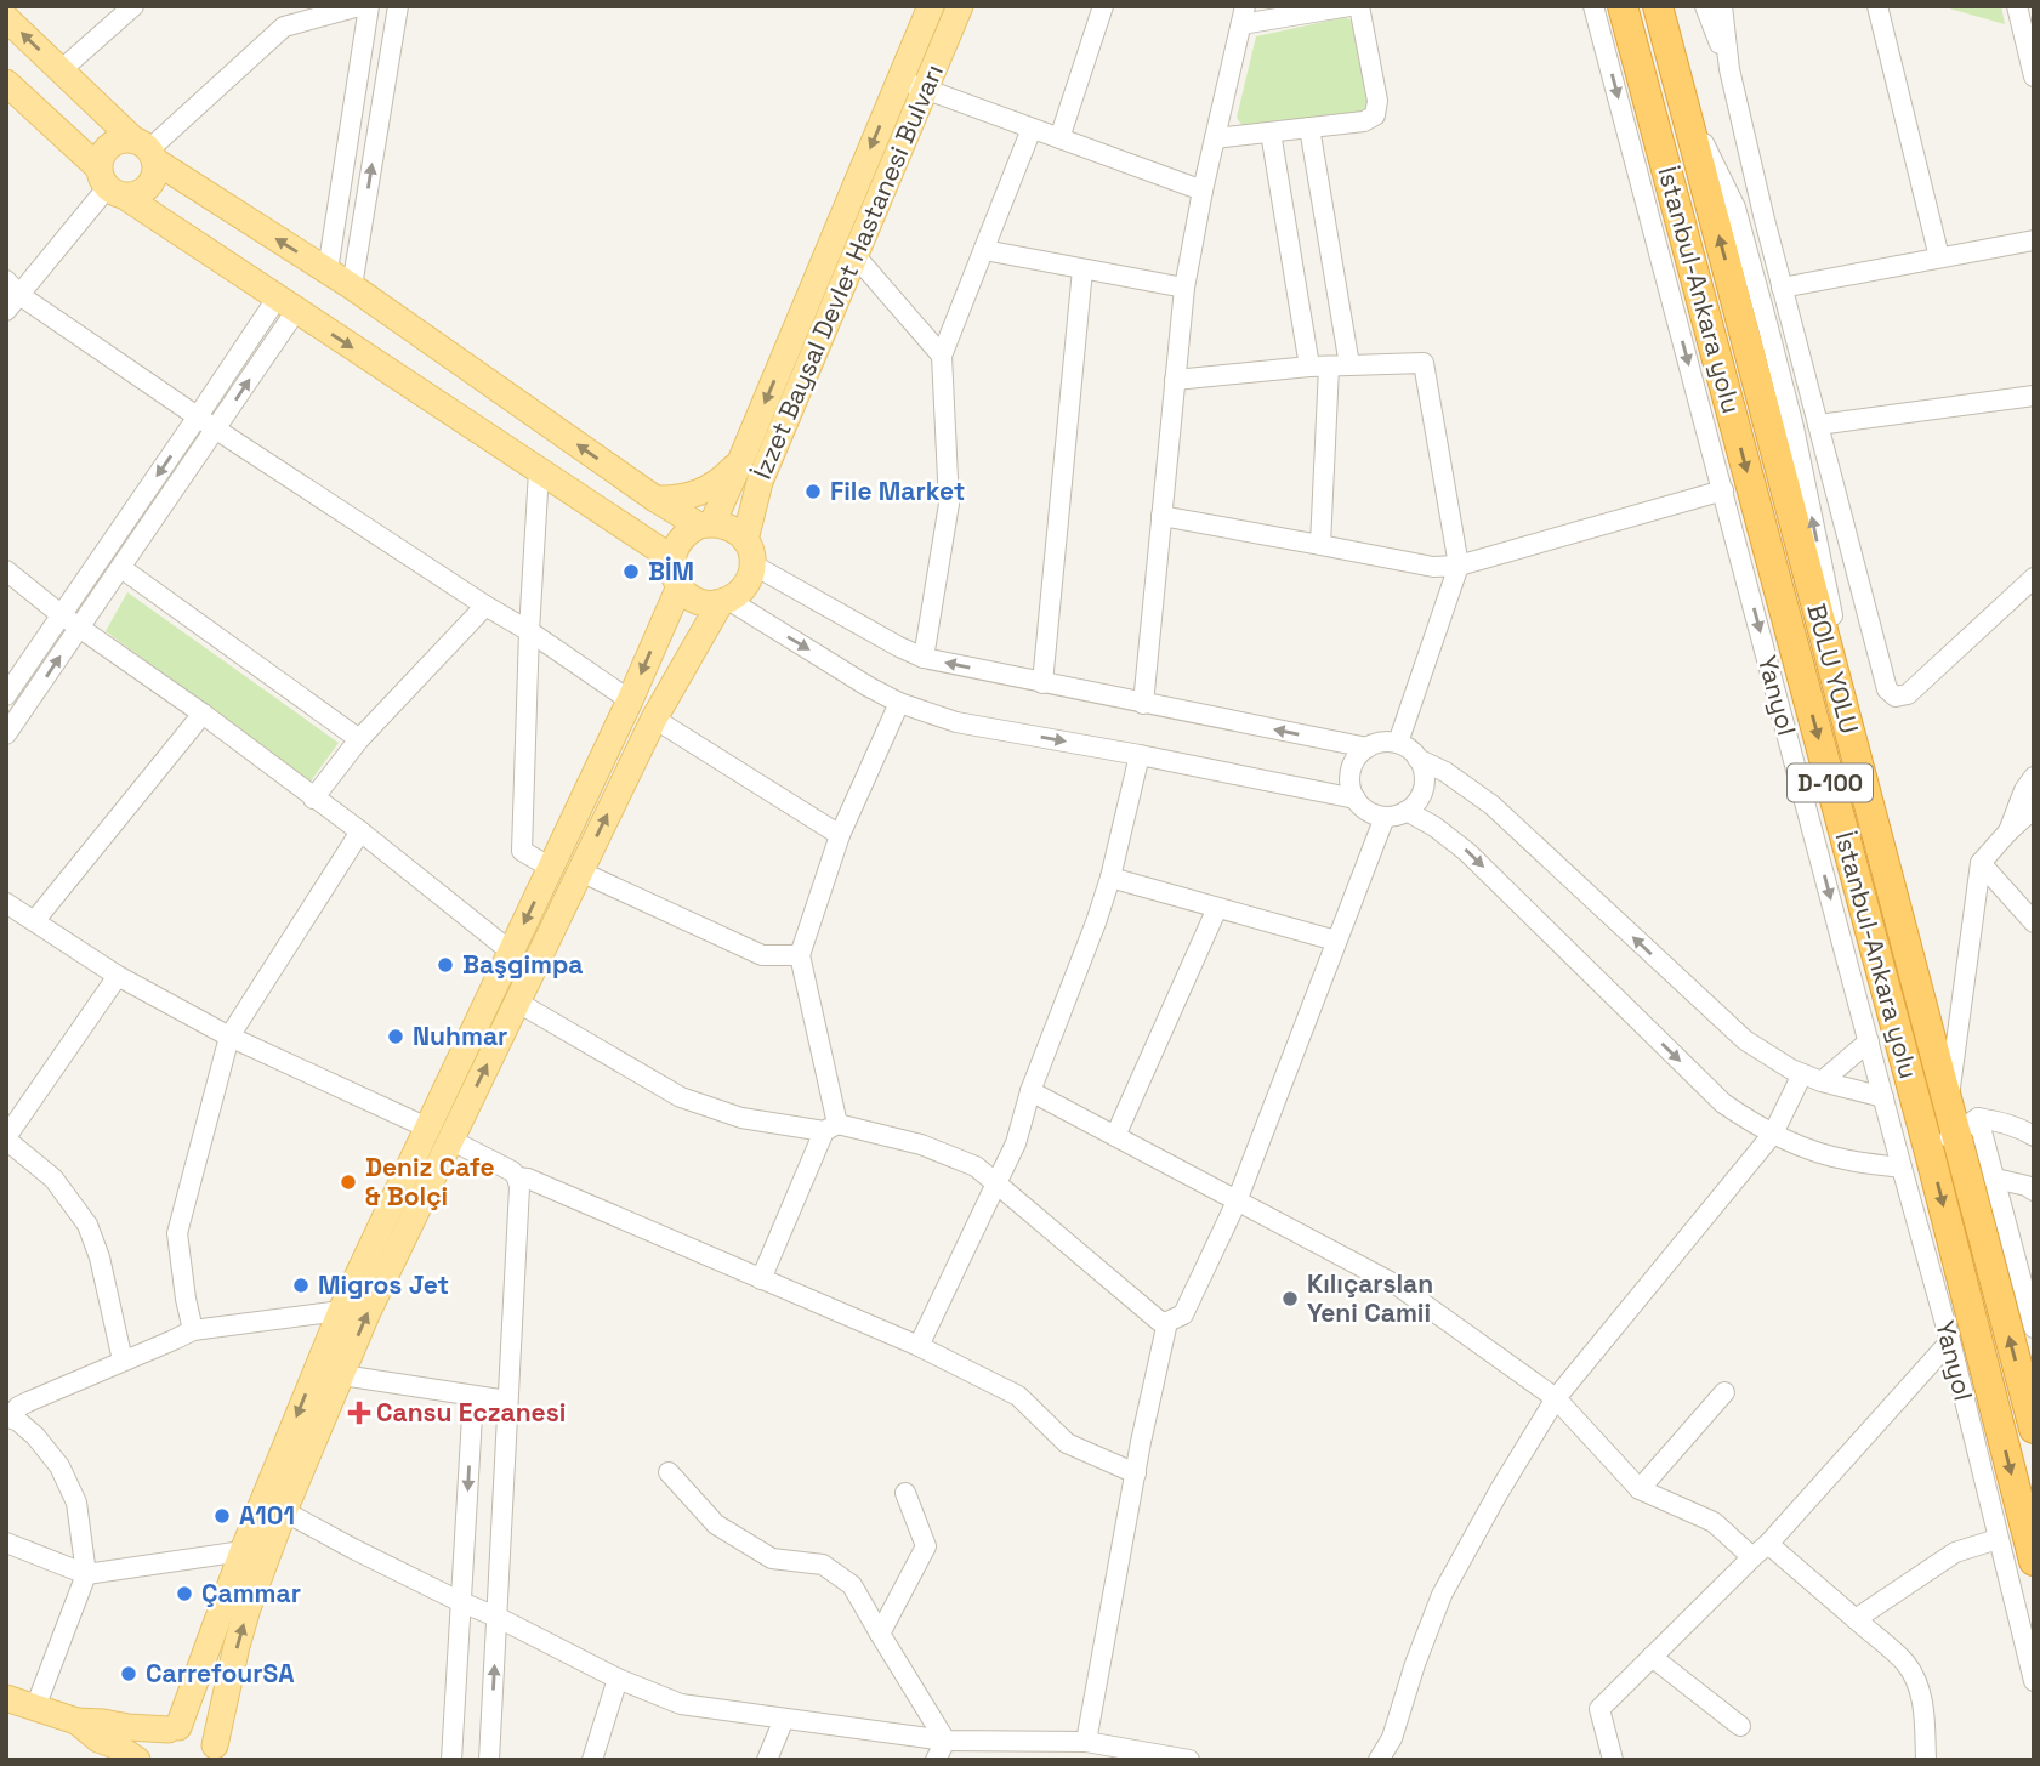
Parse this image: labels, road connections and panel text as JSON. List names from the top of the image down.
{
  "streets": {
    "highway": ["İstanbul-Ankara yolu", "BOLU YOLU", "D-100"],
    "main road": ["İzzet Baysal Devlet Hastanesi Bulvarı"],
    "street": ["Yanyol"]
  },
  "one_way": ["İstanbul-Ankara yolu", "BOLU YOLU"],
  "places": {
    "other": [
      "File Market",
      "BİM",
      "Başgimpa",
      "Nuhmar",
      "Deniz Cafe & Bolçi",
      "Migros Jet",
      "Kılıçarslan Yeni Camii",
      "A101",
      "Çammar",
      "CarrefourSA"
    ],
    "health": ["Cansu Eczanesi"]
  }
}
